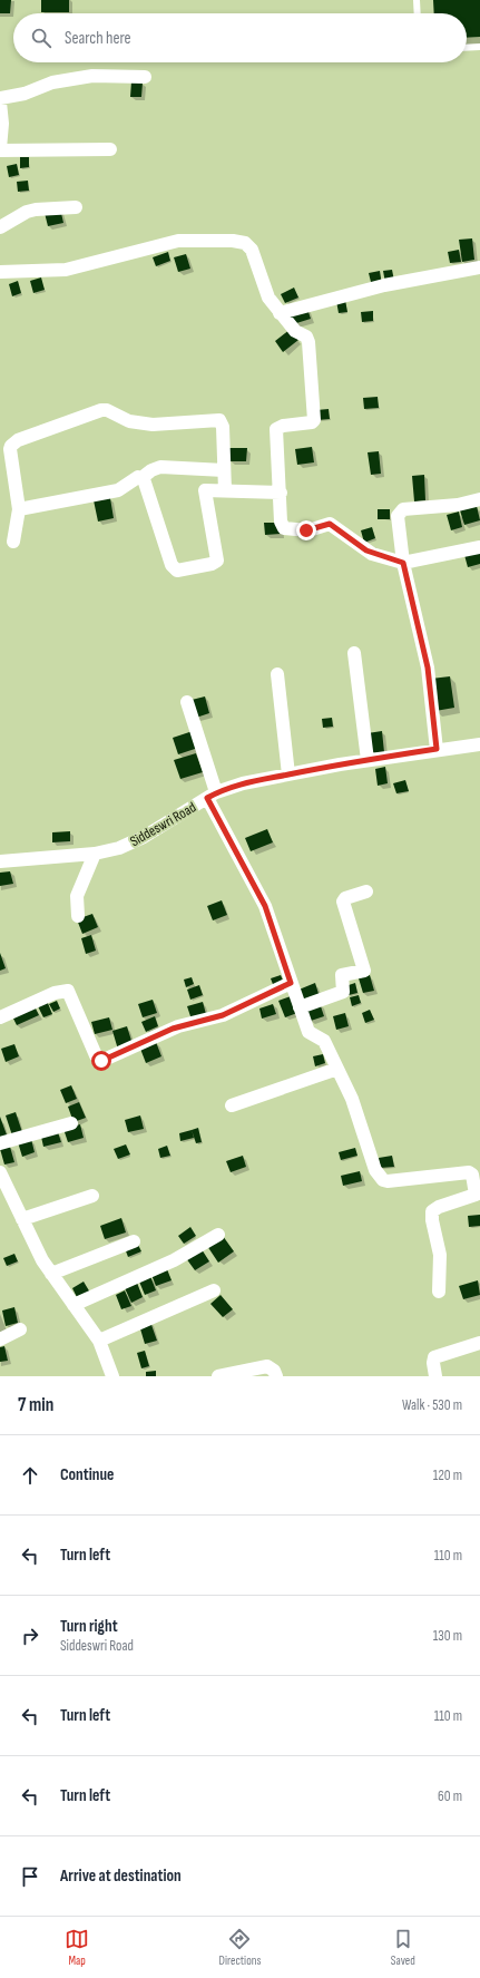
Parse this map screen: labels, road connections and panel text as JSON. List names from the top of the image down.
{
  "streets": {
    "street": ["Siddeswri Road"]
  },
  "page": {
    "search": "Search here",
    "heading": ["7 min", "Walk · 530 m"],
    "list": [
      ["Continue", "120 m"],
      ["Turn left", "110 m"],
      ["Turn right", "Siddeswri Road", "130 m"],
      ["Turn left", "110 m"],
      ["Turn left", "60 m"],
      "Arrive at destination"
    ],
    "nav": ["Map", "Directions", "Saved"]
  }
}
